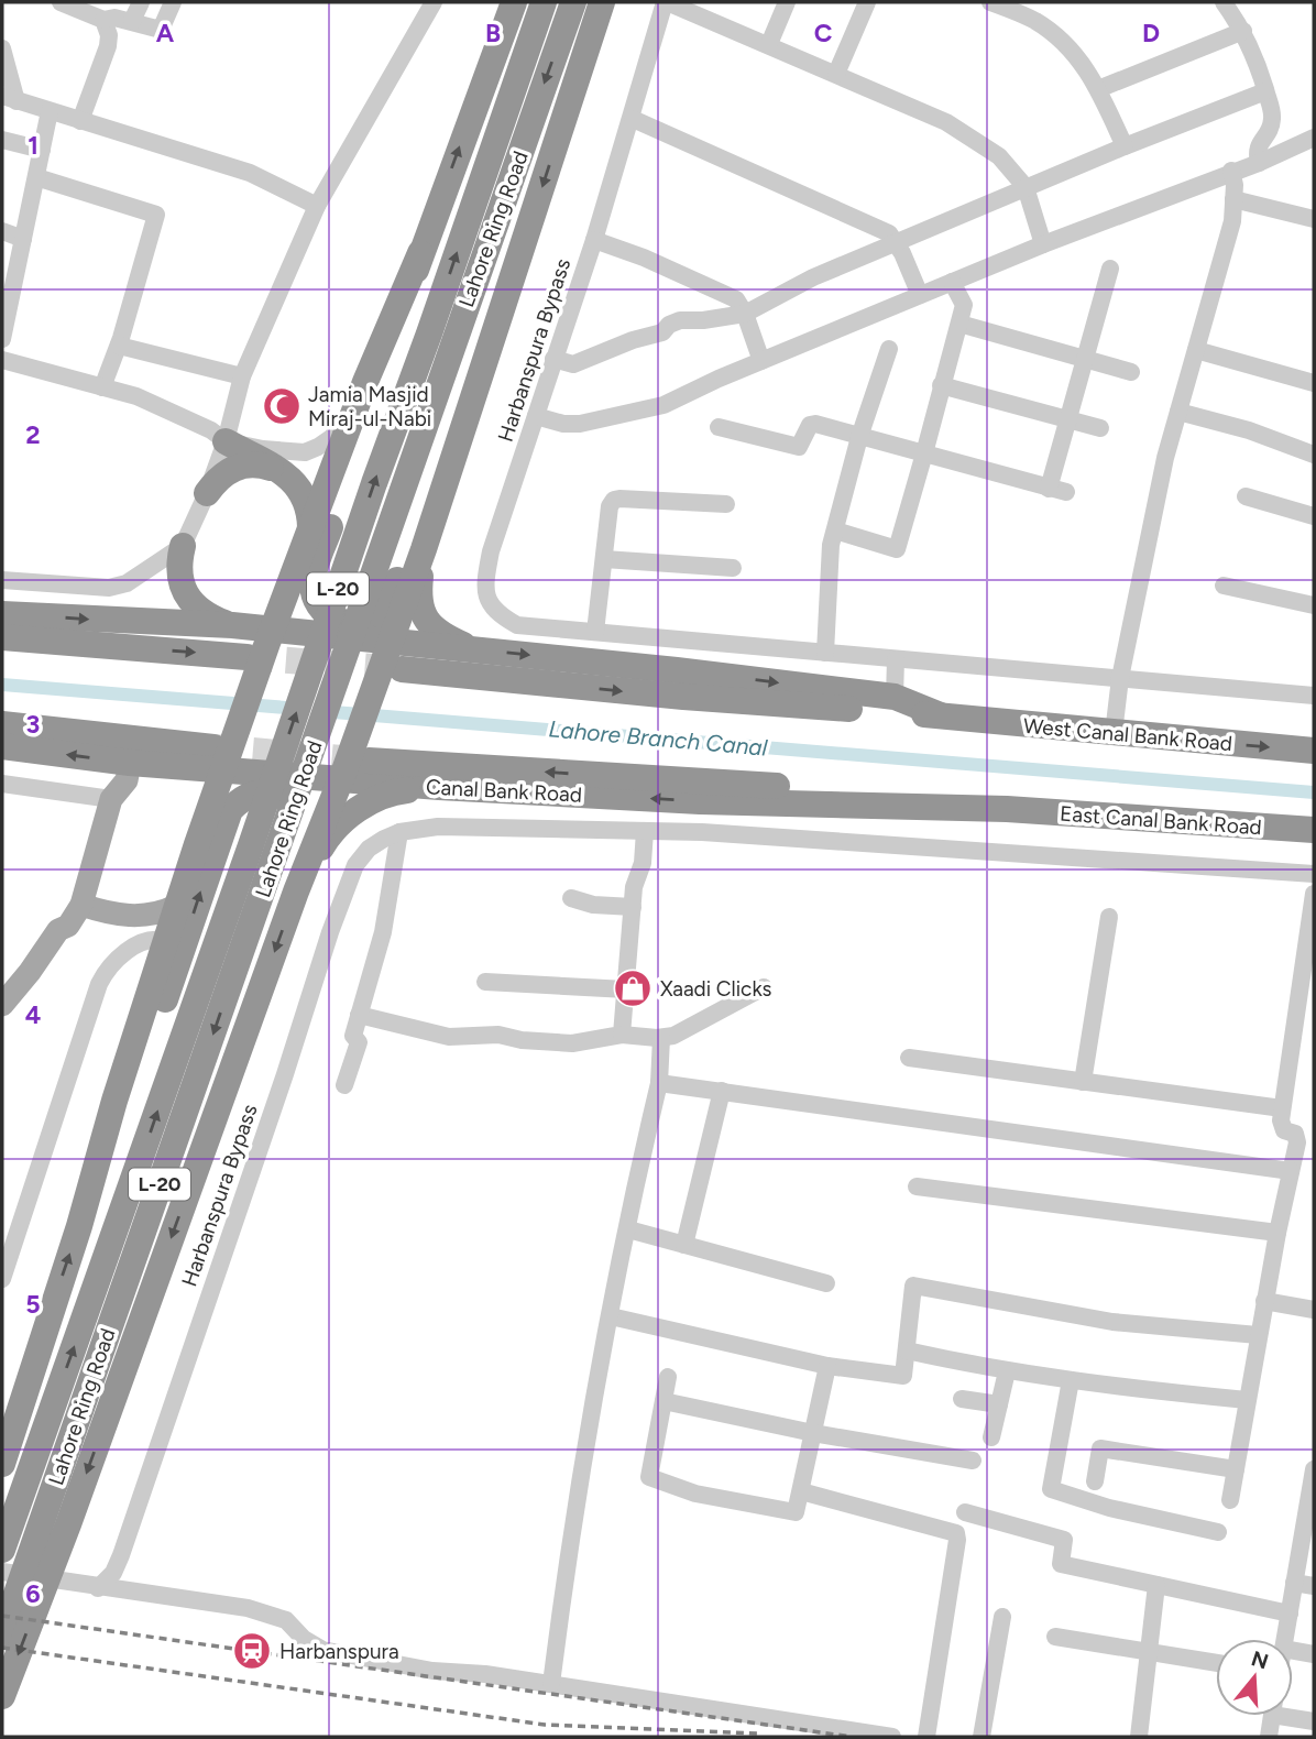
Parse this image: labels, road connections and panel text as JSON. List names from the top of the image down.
{
  "streets": {
    "highway": [
      "Lahore Ring Road",
      "L-20",
      "West Canal Bank Road",
      "Canal Bank Road",
      "East Canal Bank Road"
    ],
    "street": ["Harbanspura Bypass"]
  },
  "crossings": [
    ["Canal Bank Road", "East Canal Bank Road"]
  ],
  "one_way": ["West Canal Bank Road"],
  "water": ["Lahore Branch Canal"],
  "places": {
    "mosque": ["Jamia Masjid Miraj-ul-Nabi"],
    "shop": ["Xaadi Clicks"],
    "station": ["Harbanspura"]
  },
  "north": "top",
  "grid": {
    "columns": [
      "A",
      "B",
      "C",
      "D"
    ],
    "rows": [
      "1",
      "2",
      "3",
      "4",
      "5",
      "6"
    ]
  }
}
